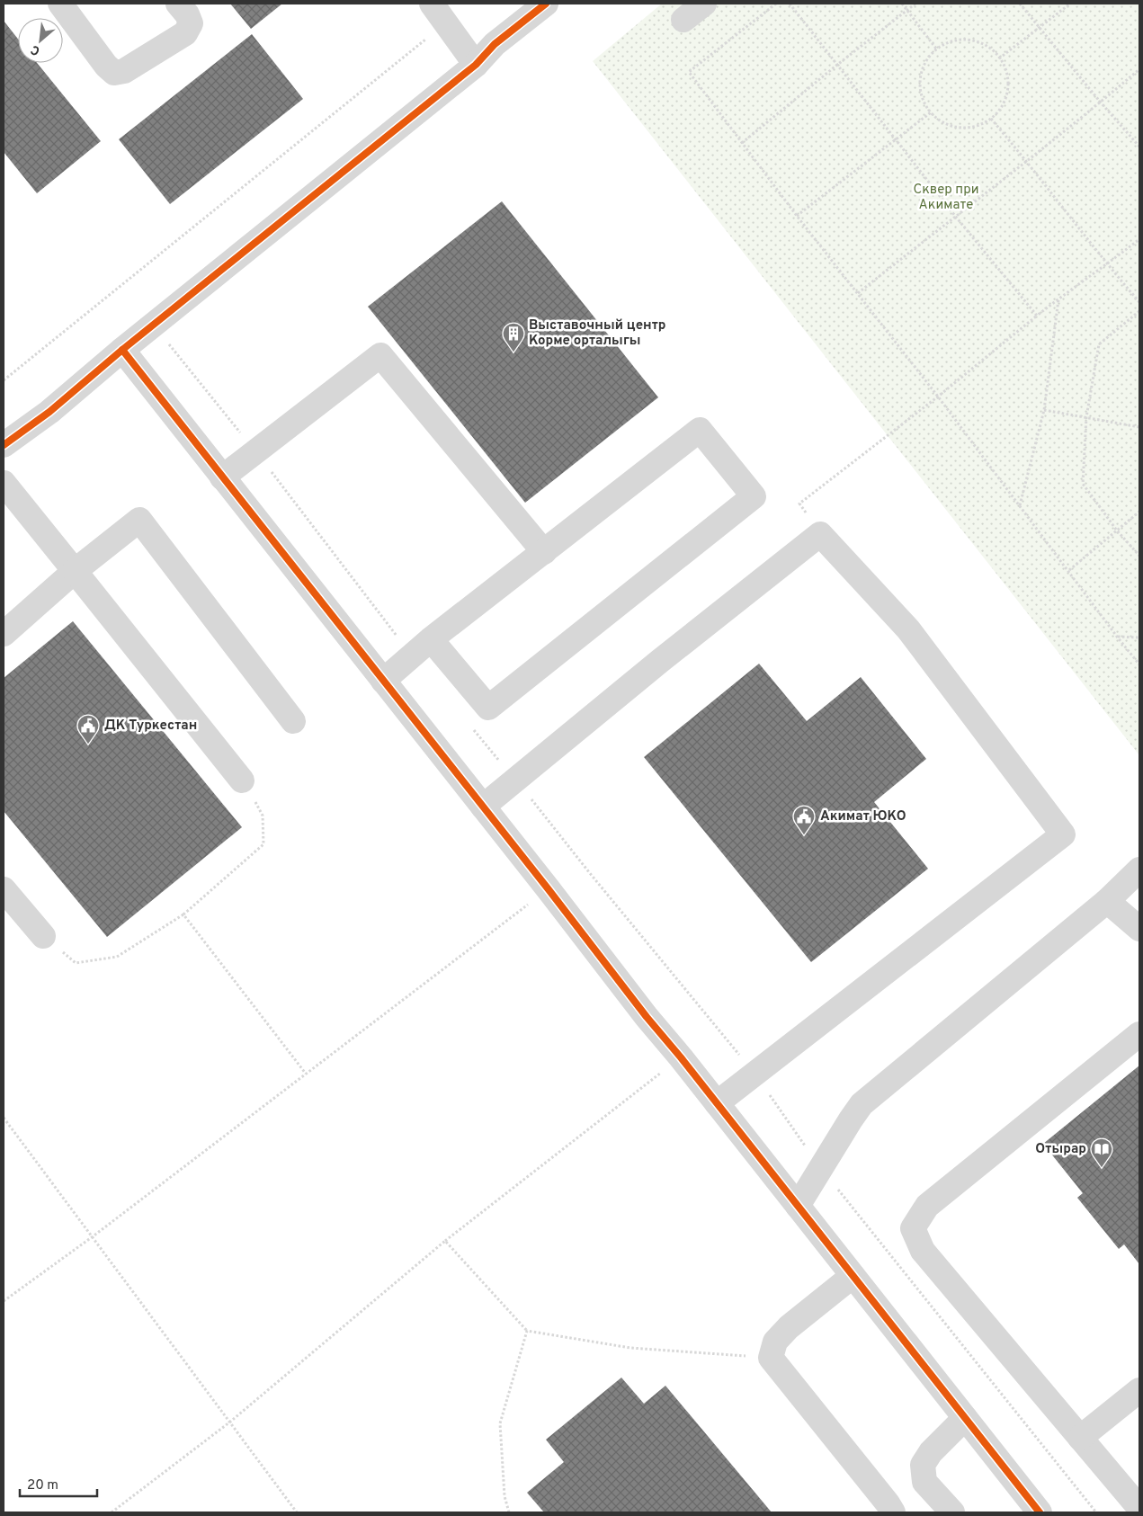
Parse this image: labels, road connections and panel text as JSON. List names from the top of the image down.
{
  "parks": ["Сквер при Акимате"],
  "places": {
    "building": ["Выставочный центр Корме орталыгы"],
    "public building": ["ДК Туркестан", "Акимат ЮКО"],
    "library": ["Отырар"]
  },
  "scale_bar": "20 m",
  "north": "bottom left"
}
